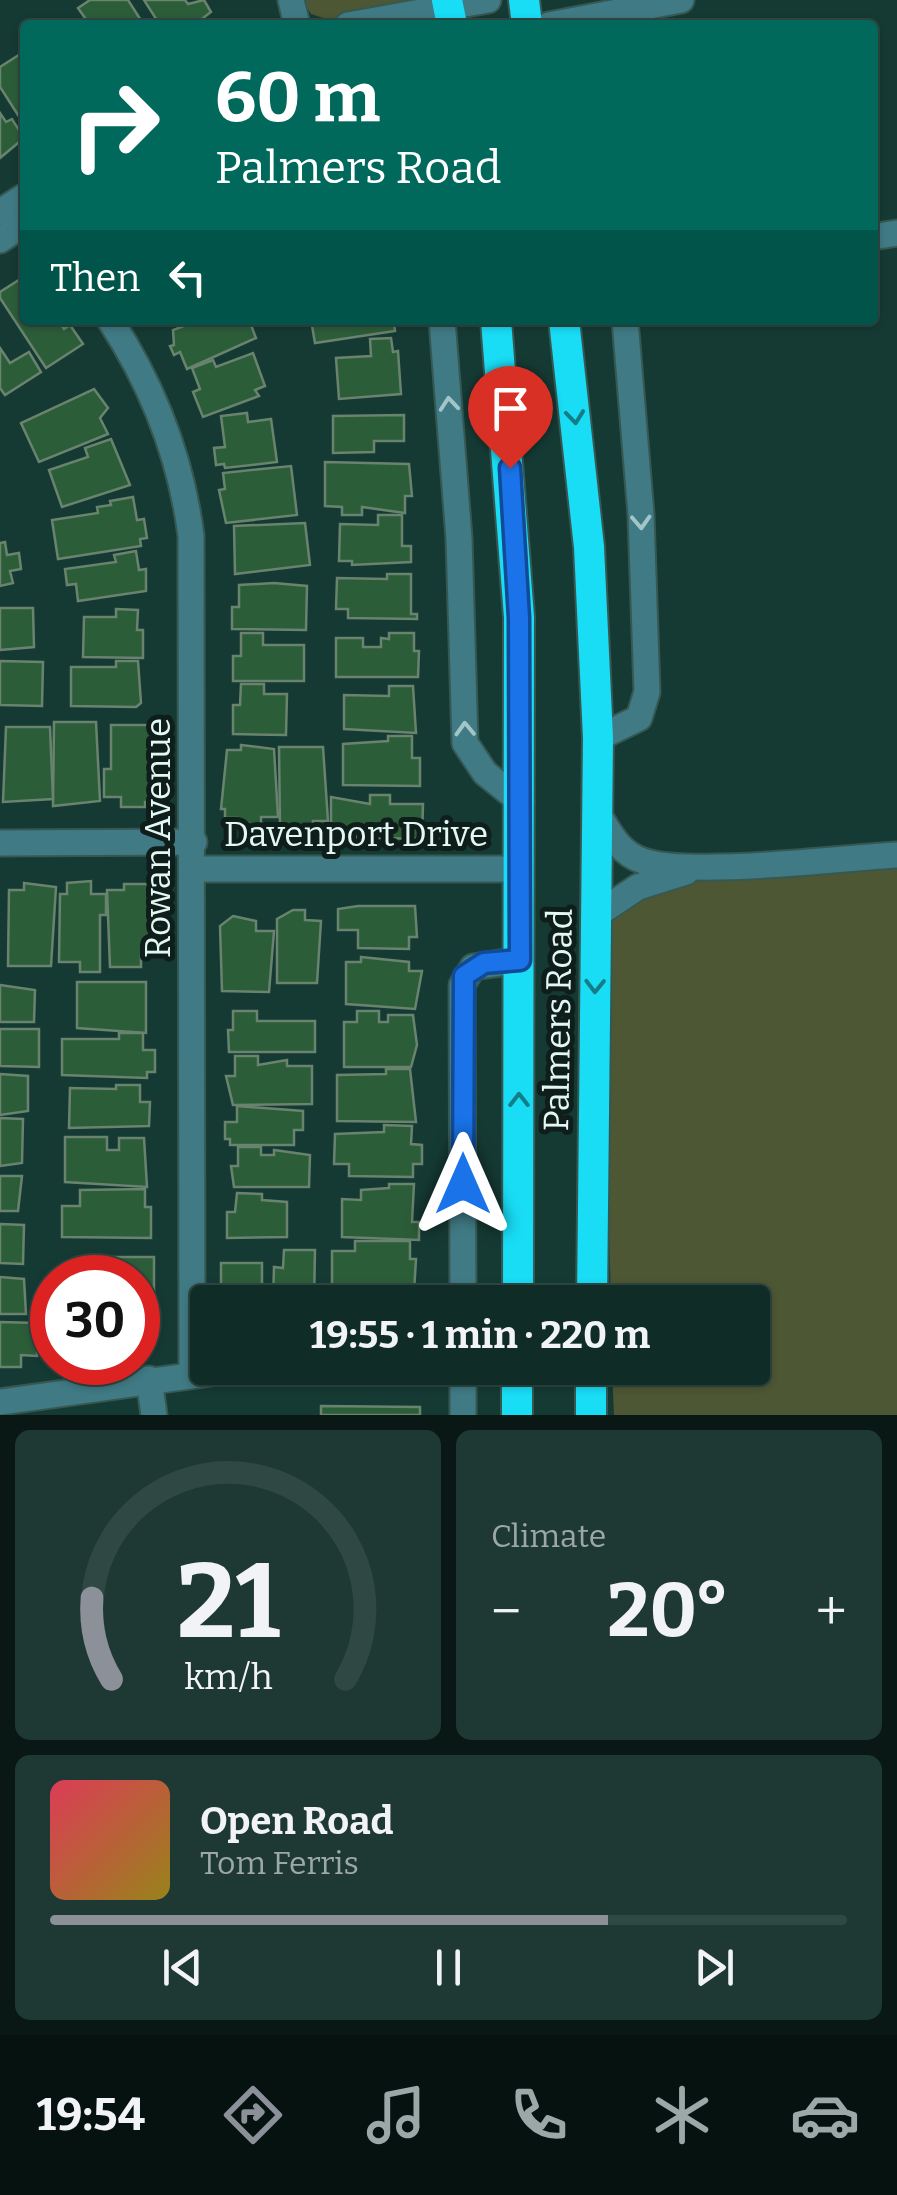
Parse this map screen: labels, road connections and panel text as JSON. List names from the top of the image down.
{
  "streets": {
    "highway": ["Palmers Road"],
    "street": ["Davenport Drive", "Rowan Avenue"]
  },
  "crossings": [
    ["Davenport Drive", "Rowan Avenue"],
    ["Davenport Drive", "Palmers Road"]
  ],
  "page": {
    "turn": ["60 m", "Palmers Road"],
    "then": "Then",
    "limit": "30",
    "trip": "19:55 · 1 min · 220 m",
    "tile": "Climate",
    "heat": ["−", "20°", "+"],
    "song": ["Open Road", "Tom Ferris"],
    "tabs": "19:54",
    "gauge": ["21", "km/h"]
  }
}
